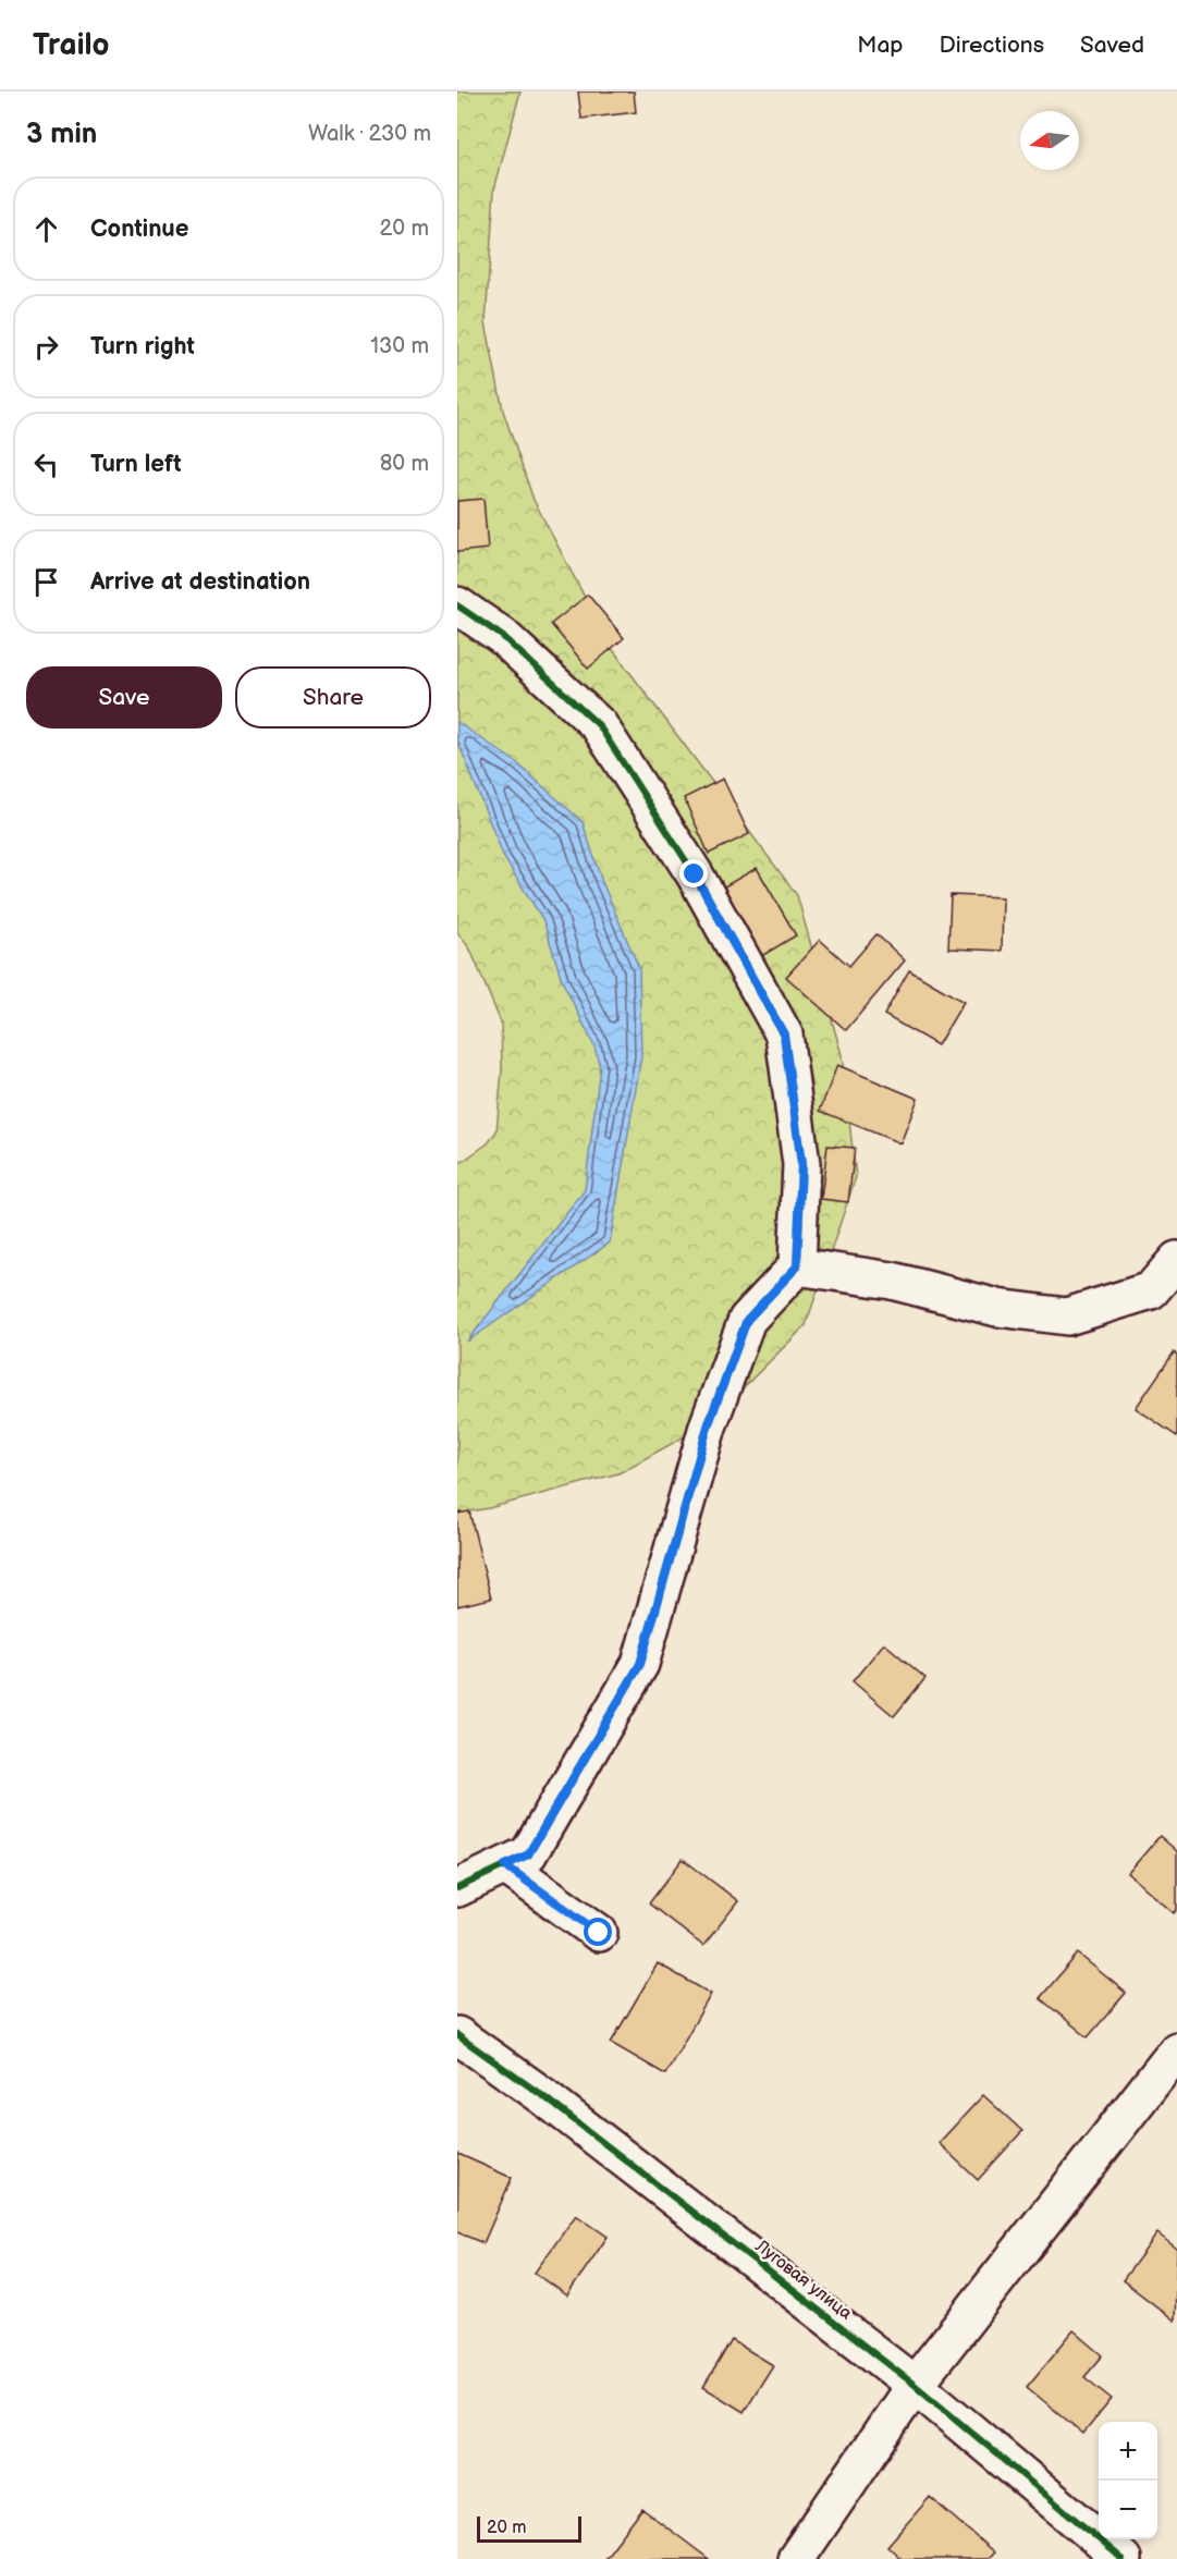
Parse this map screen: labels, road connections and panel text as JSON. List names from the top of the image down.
{
  "streets": {
    "street": ["Луговая улица"]
  },
  "scale_bar": "20 m",
  "north": "left",
  "page": {
    "header": "Trailo",
    "nav": ["Map", "Directions", "Saved"],
    "heading": ["3 min", "Walk · 230 m"],
    "list": [
      ["Continue", "20 m"],
      ["Turn right", "130 m"],
      ["Turn left", "80 m"],
      "Arrive at destination"
    ],
    "buttons": ["Save", "Share"],
    "map_buttons": ["+", "−"],
    "scale": "20 m"
  }
}
